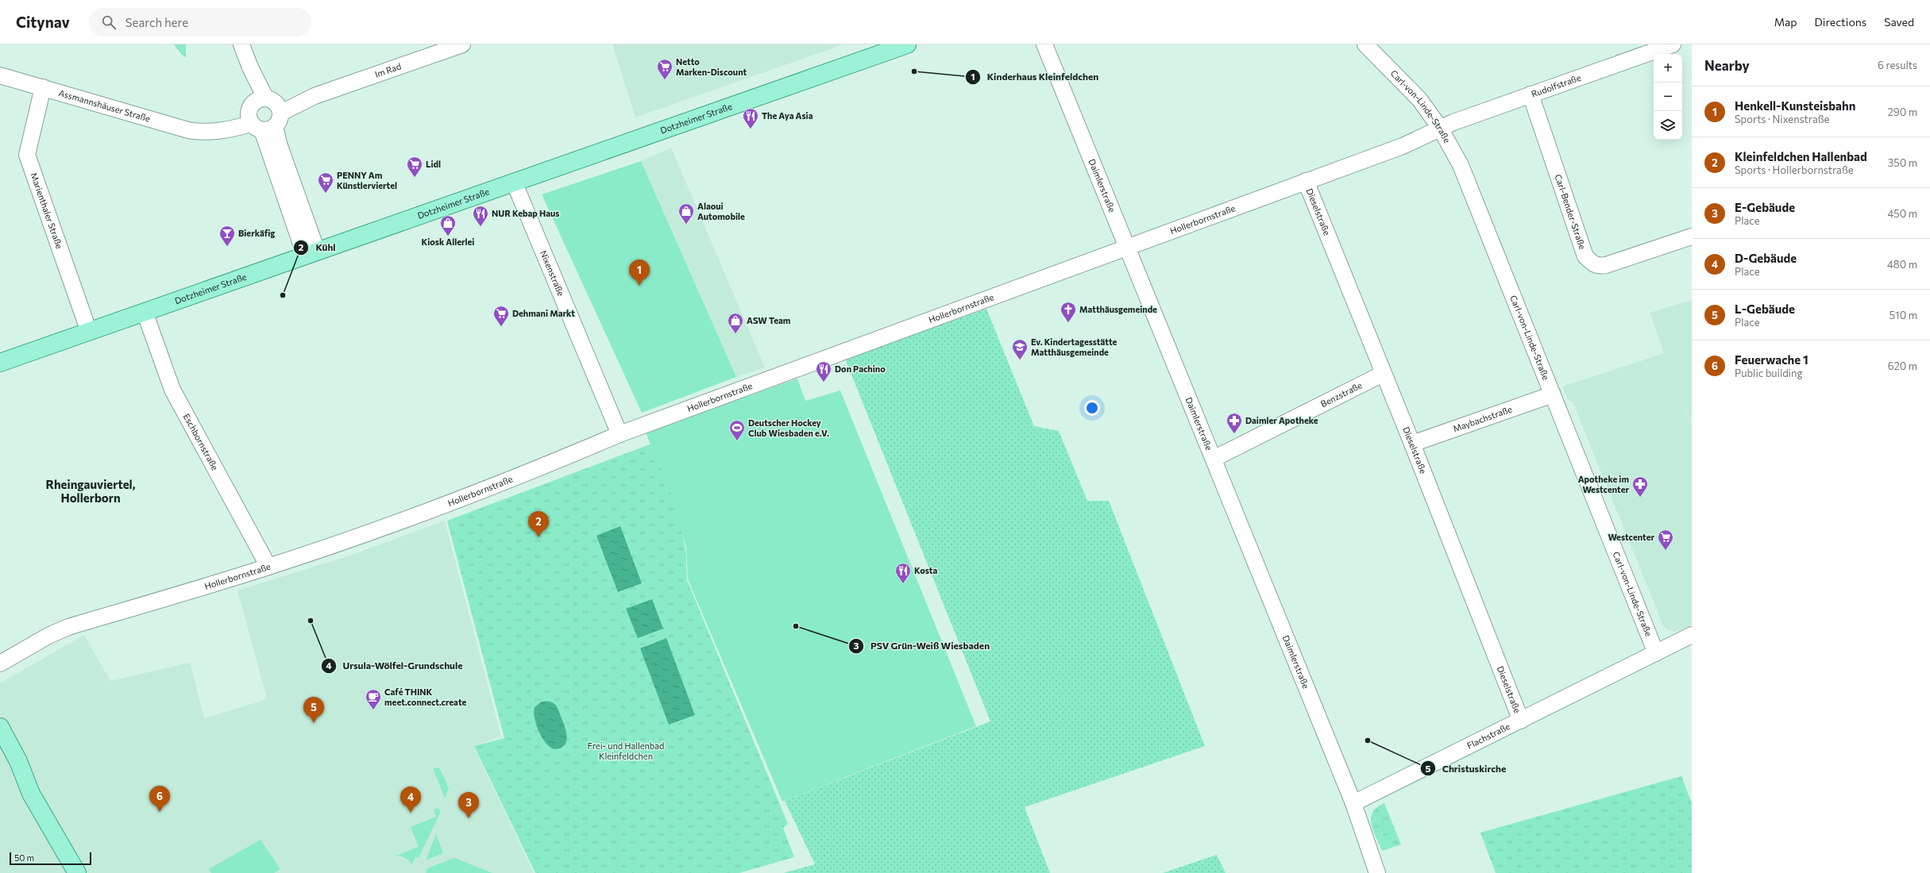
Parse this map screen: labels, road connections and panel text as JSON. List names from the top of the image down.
{
  "streets": {
    "main road": ["Dotzheimer Straße"],
    "street": [
      "Im Rad",
      "Rudolfstraße",
      "Assmannshäuser Straße",
      "Carl-von-Linde-Straße",
      "Daimlerstraße",
      "Marienthaler Straße",
      "Dieselstraße",
      "Carl-Bender-Straße",
      "Hollerbornstraße",
      "Nixenstraße",
      "Benzstraße",
      "Maybachstraße",
      "Eschbornstraße",
      "Flachstraße"
    ]
  },
  "crossings": [
    ["Im Rad", "Assmannshäuser Straße"],
    ["Rudolfstraße", "Carl-von-Linde-Straße"],
    ["Rudolfstraße", "Carl-Bender-Straße"],
    ["Rudolfstraße", "Hollerbornstraße"],
    ["Assmannshäuser Straße", "Marienthaler Straße"],
    ["Carl-von-Linde-Straße", "Hollerbornstraße"],
    ["Carl-von-Linde-Straße", "Maybachstraße"],
    ["Carl-von-Linde-Straße", "Flachstraße"],
    ["Dotzheimer Straße", "Marienthaler Straße"],
    ["Dotzheimer Straße", "Nixenstraße"],
    ["Dotzheimer Straße", "Eschbornstraße"],
    ["Daimlerstraße", "Hollerbornstraße"],
    ["Daimlerstraße", "Benzstraße"],
    ["Daimlerstraße", "Flachstraße"],
    ["Dieselstraße", "Hollerbornstraße"],
    ["Dieselstraße", "Benzstraße"],
    ["Dieselstraße", "Maybachstraße"],
    ["Dieselstraße", "Flachstraße"],
    ["Hollerbornstraße", "Nixenstraße"],
    ["Hollerbornstraße", "Eschbornstraße"]
  ],
  "districts": ["Rheingauviertel, Hollerborn"],
  "parks": ["Frei- und Hallenbad Kleinfeldchen"],
  "places": {
    "other": [
      "Kinderhaus Kleinfeldchen",
      "Kühl",
      "Ursula-Wölfel-Grundschule",
      "PSV Grün-Weiß Wiesbaden",
      "Christuskirche"
    ],
    "supermarket": [
      "Netto Marken-Discount",
      "Lidl",
      "PENNY Am Künstlerviertel",
      "Dehmani Markt",
      "Westcenter"
    ],
    "restaurant": [
      "The Aya Asia",
      "NUR Kebap Haus",
      "Don Pachino",
      "Kosta"
    ],
    "shop": ["Alaoui Automobile", "Kiosk Allerlei", "ASW Team"],
    "bar": ["Bierkäfig"],
    "church": ["Matthäusgemeinde"],
    "school or university": ["Ev. Kindertagesstätte Matthäusgemeinde"],
    "pharmacy": ["Daimler Apotheke", "Apotheke im Westcenter"],
    "sports": ["Deutscher Hockey Club Wiesbaden e.V."],
    "cafe": ["Café THINK meet.connect.create"]
  },
  "scale_bar": "50 m",
  "page": {
    "header": "Citynav",
    "search": "Search here",
    "nav": ["Map", "Directions", "Saved"],
    "heading": ["Nearby", "6 results"],
    "map_buttons": ["+", "−"],
    "list": [
      {
        "mark": "1",
        "name": "Henkell-Kunsteisbahn",
        "note": "Sports · Nixenstraße",
        "value": "290 m"
      },
      {
        "mark": "2",
        "name": "Kleinfeldchen Hallenbad",
        "note": "Sports · Hollerbornstraße",
        "value": "350 m"
      },
      {
        "mark": "3",
        "name": "E-Gebäude",
        "note": "Place",
        "value": "450 m"
      },
      {
        "mark": "4",
        "name": "D-Gebäude",
        "note": "Place",
        "value": "480 m"
      },
      {
        "mark": "5",
        "name": "L-Gebäude",
        "note": "Place",
        "value": "510 m"
      },
      {
        "mark": "6",
        "name": "Feuerwache 1",
        "note": "Public building",
        "value": "620 m"
      }
    ],
    "pins": [
      "1",
      "2",
      "5",
      "6",
      "4",
      "3"
    ],
    "scale": "50 m"
  }
}
